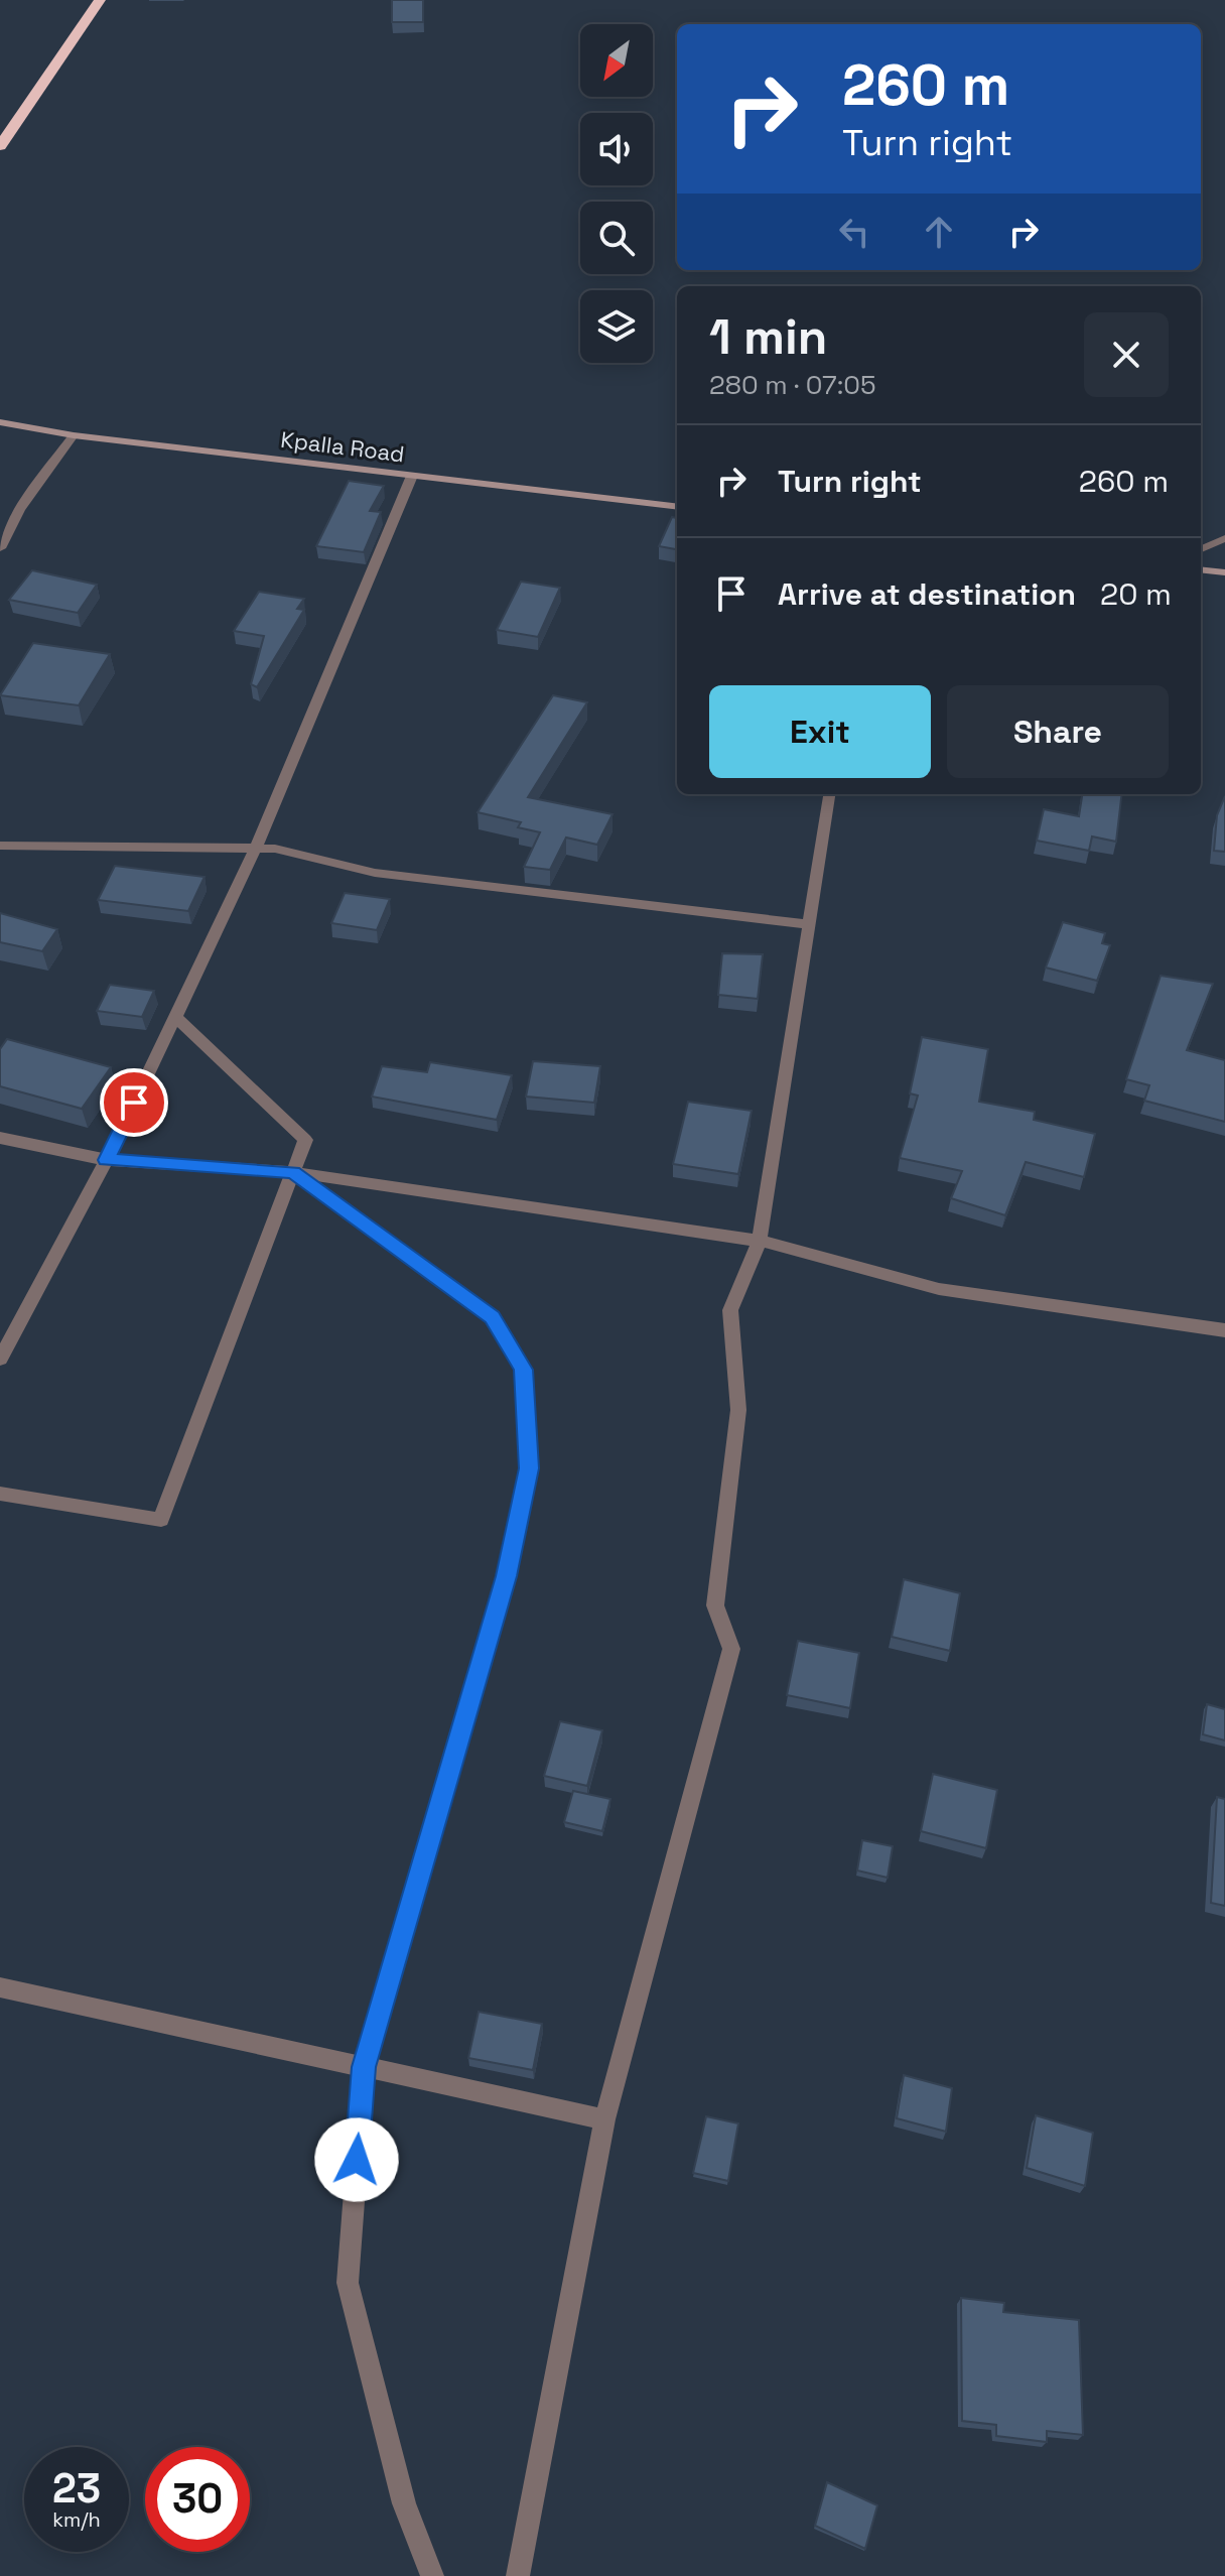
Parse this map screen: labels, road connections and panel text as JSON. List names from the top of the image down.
{
  "streets": {
    "street": ["Kpalla Road"]
  },
  "north": "bottom left",
  "page": {
    "turn": ["260 m", "Turn right"],
    "heading": ["1 min", "280 m · 07:05"],
    "list": [
      {
        "name": "Turn right",
        "value": "260 m"
      },
      {
        "name": "Arrive at destination",
        "value": "20 m"
      }
    ],
    "buttons": ["Exit", "Share"],
    "speed": "23 km/h",
    "limit": "30"
  }
}
